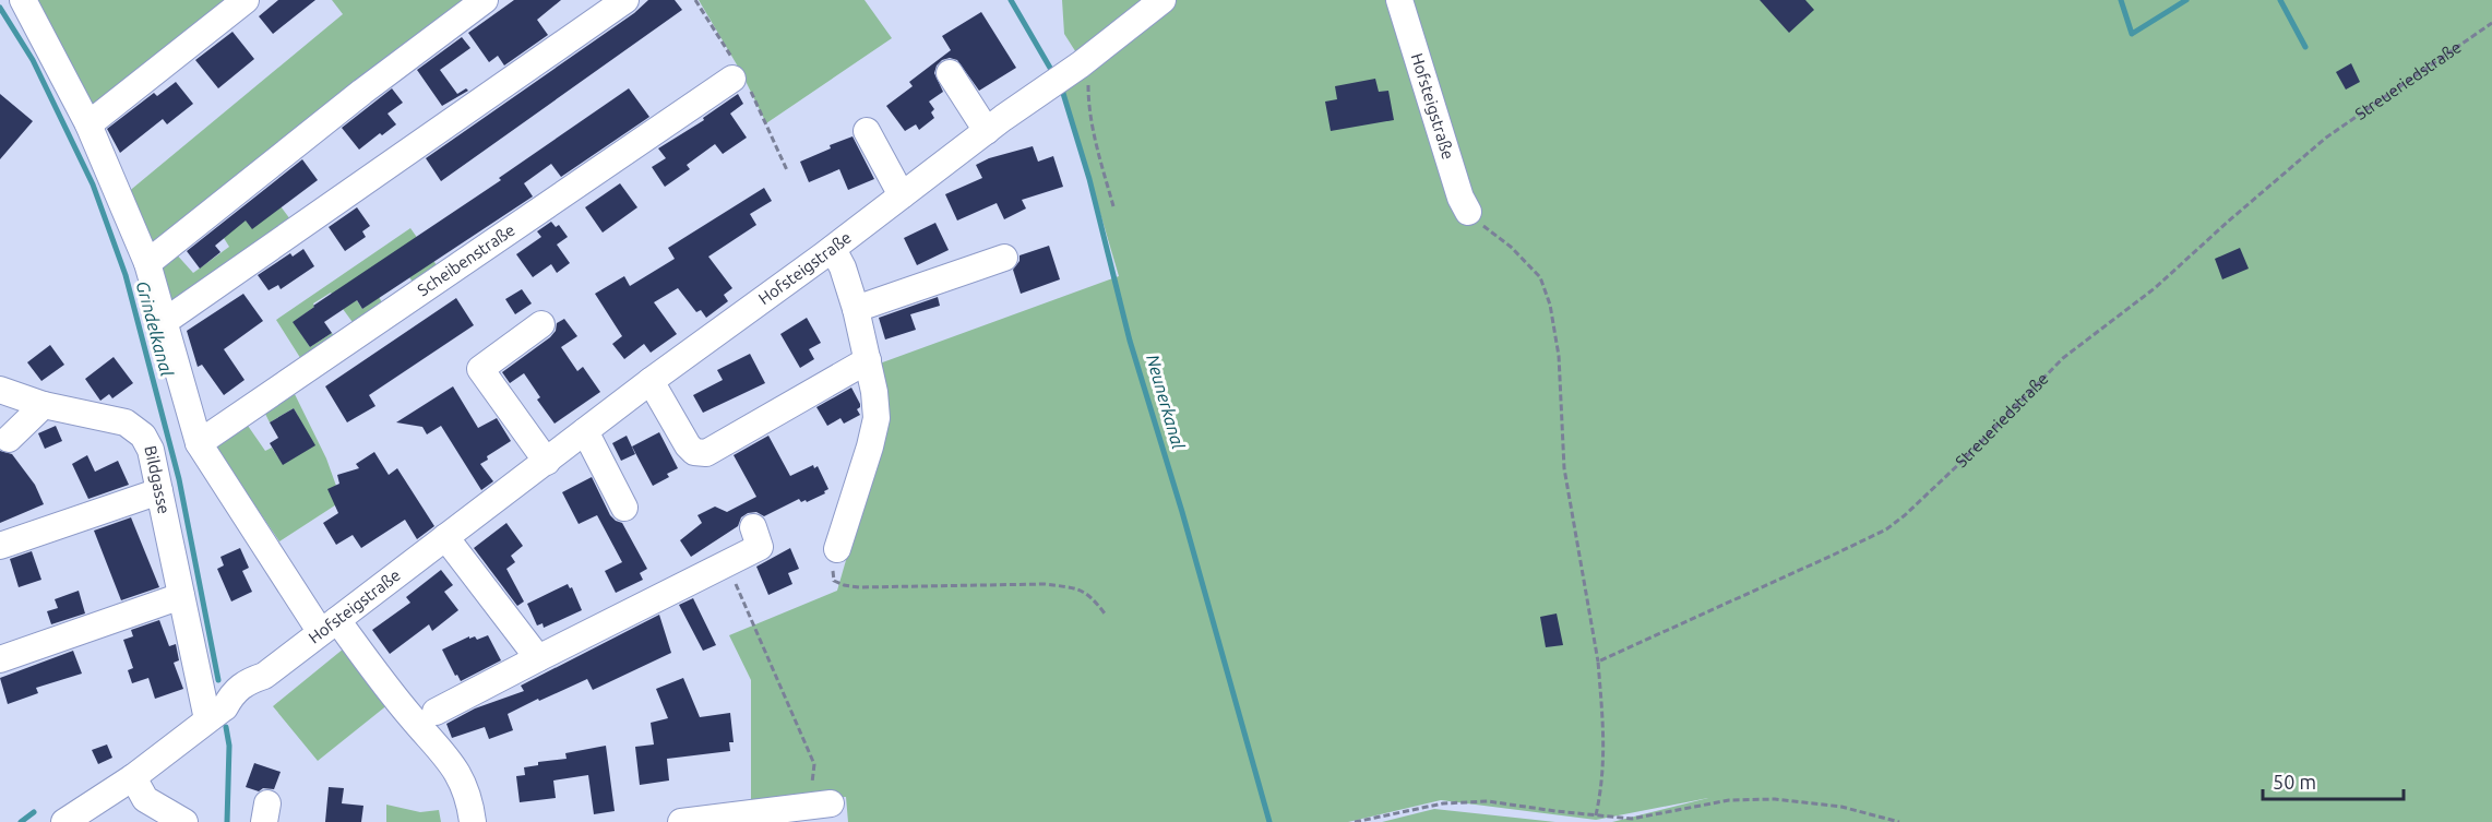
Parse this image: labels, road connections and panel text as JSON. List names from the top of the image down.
{
  "streets": {
    "street": ["Hofsteigstraße", "Scheibenstraße", "Bildgasse"],
    "path": ["Streueriedstraße"]
  },
  "crossings": [
    ["Hofsteigstraße", "Bildgasse"]
  ],
  "water": ["Grindelkanal", "Neunerkanal"],
  "scale_bar": "50 m"
}
